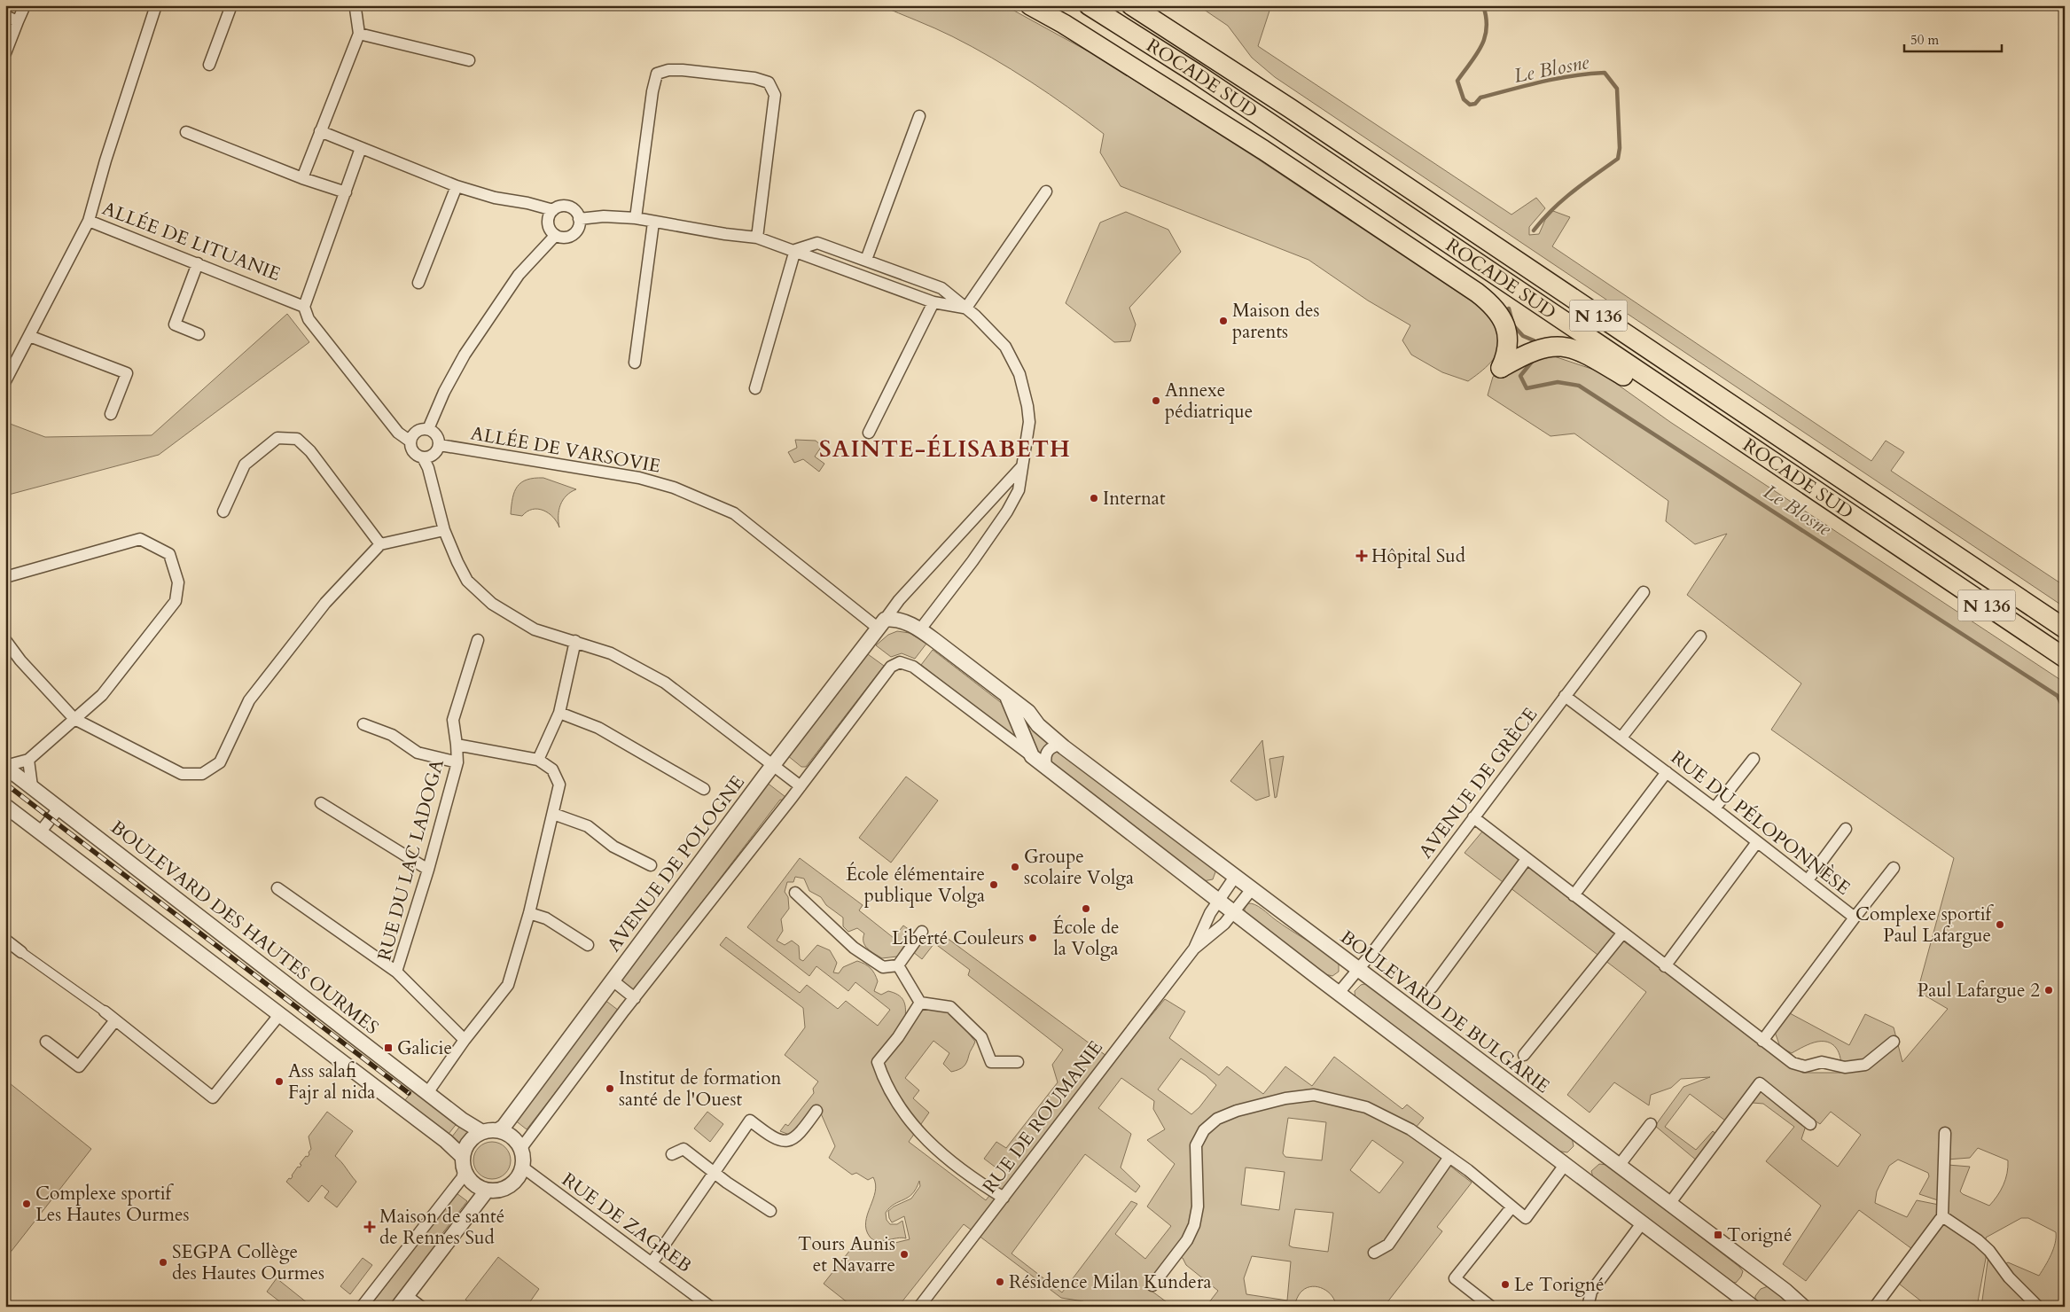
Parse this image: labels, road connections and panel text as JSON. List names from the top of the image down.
{
  "streets": {
    "highway": ["ROCADE SUD", "N 136"],
    "street": [
      "ALLÉE DE LITUANIE",
      "ALLÉE DE VARSOVIE",
      "AVENUE DE GRÈCE",
      "RUE DU PÉLOPONNÈSE",
      "RUE DU LAC LADOGA",
      "AVENUE DE POLOGNE",
      "BOULEVARD DES HAUTES OURMES",
      "BOULEVARD DE BULGARIE",
      "RUE DE ROUMANIE",
      "RUE DE ZAGREB"
    ]
  },
  "crossings": [
    ["ALLÉE DE VARSOVIE", "AVENUE DE POLOGNE"],
    ["ALLÉE DE VARSOVIE", "BOULEVARD DE BULGARIE"],
    ["AVENUE DE GRÈCE", "RUE DU PÉLOPONNÈSE"],
    ["AVENUE DE GRÈCE", "BOULEVARD DE BULGARIE"],
    ["AVENUE DE POLOGNE", "BOULEVARD DES HAUTES OURMES"],
    ["AVENUE DE POLOGNE", "BOULEVARD DE BULGARIE"],
    ["AVENUE DE POLOGNE", "RUE DE ZAGREB"],
    ["BOULEVARD DES HAUTES OURMES", "RUE DE ZAGREB"],
    ["BOULEVARD DE BULGARIE", "RUE DE ROUMANIE"]
  ],
  "districts": ["SAINTE-ÉLISABETH"],
  "water": ["Le Blosne"],
  "places": {
    "other": [
      "Maison des parents",
      "Annexe pédiatrique",
      "Internat",
      "Groupe scolaire Volga",
      "École élémentaire publique Volga",
      "École de la Volga",
      "Complexe sportif Paul Lafargue",
      "Liberté Couleurs",
      "Paul Lafargue 2",
      "Ass salafi Fajr al nida",
      "Institut de formation santé de l'Ouest",
      "Complexe sportif Les Hautes Ourmes",
      "Tours Aunis et Navarre",
      "SEGPA Collège des Hautes Ourmes",
      "Résidence Milan Kundera",
      "Le Torigné"
    ],
    "health": ["Hôpital Sud", "Maison de santé de Rennes Sud"],
    "transit": ["Galicie", "Torigné"]
  },
  "scale_bar": "50 m"
}
